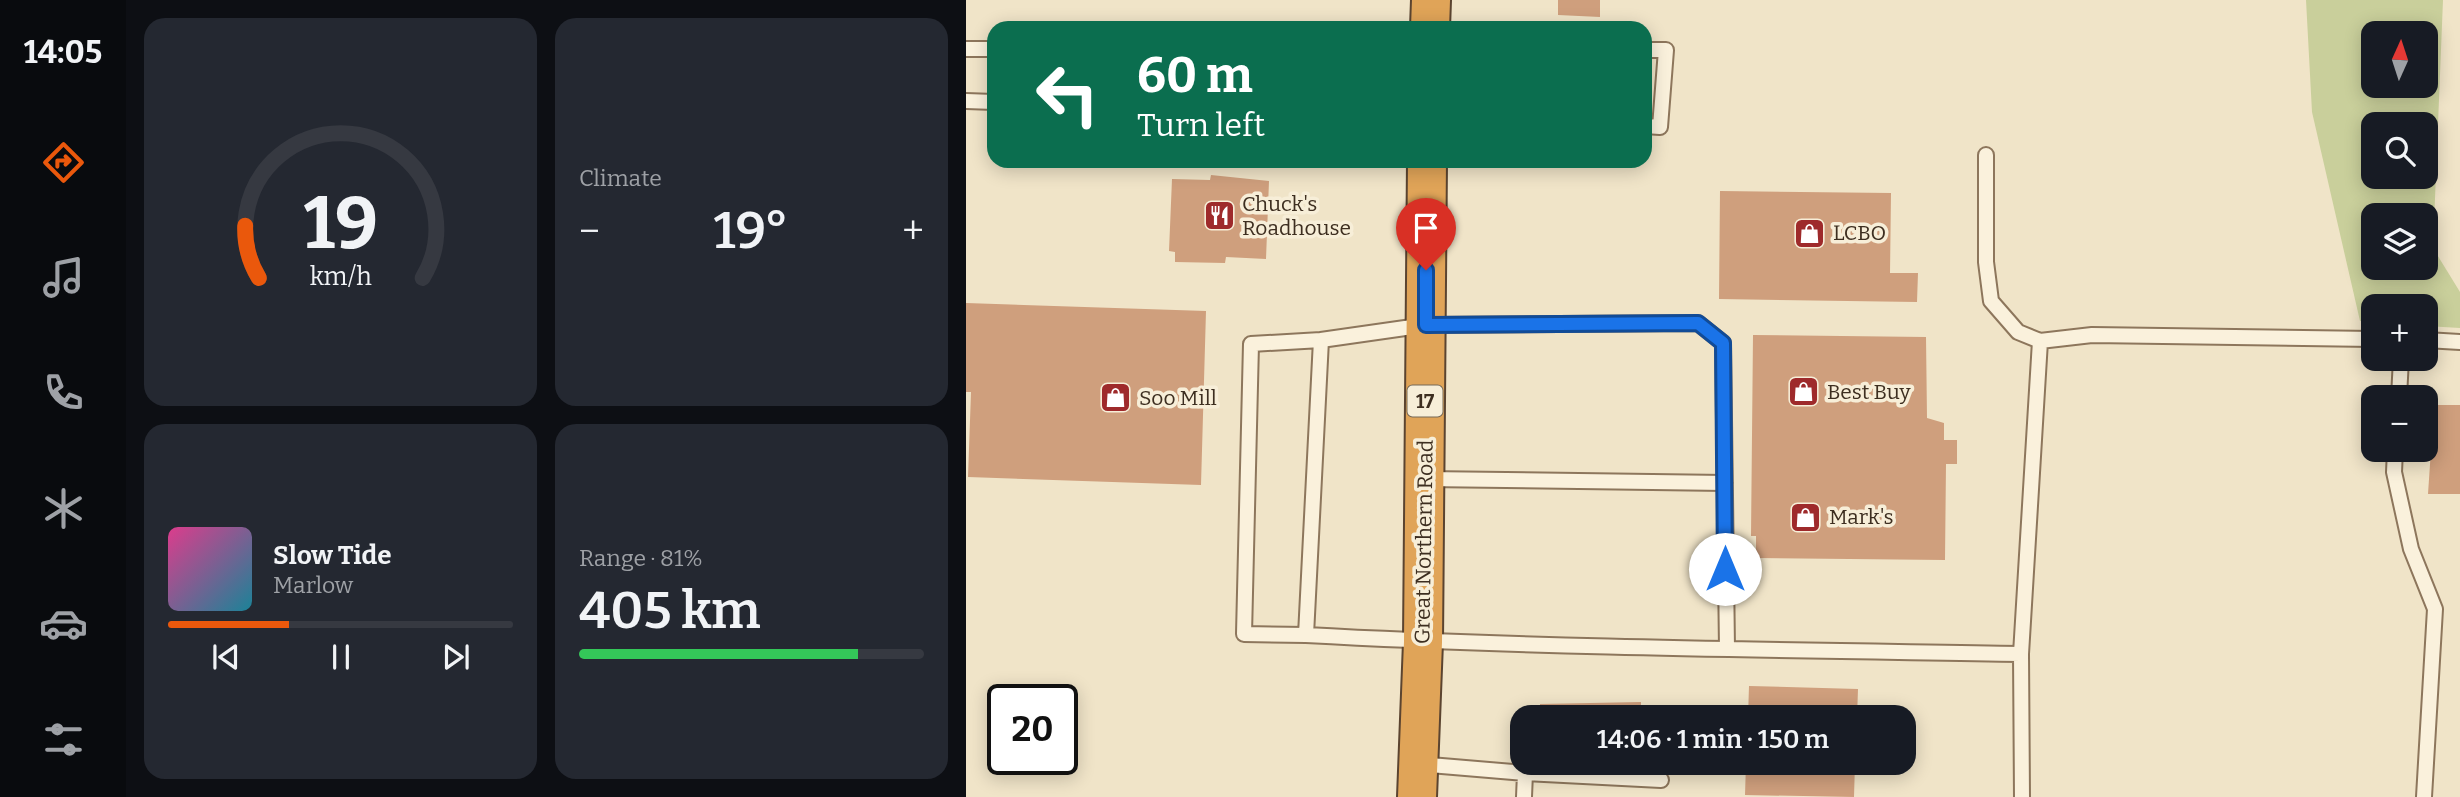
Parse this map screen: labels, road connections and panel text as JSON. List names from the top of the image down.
{
  "streets": {
    "highway": ["17", "Great Northern Road"]
  },
  "places": {
    "restaurant": ["Chuck's Roadhouse"],
    "shop": [
      "LCBO",
      "Best Buy",
      "Soo Mill",
      "Mark's"
    ]
  },
  "north": "top",
  "page": {
    "tabs": "14:05",
    "tile": [
      "Climate",
      ["Range · 81%", "405 km"]
    ],
    "map_buttons": ["+", "−"],
    "turn": ["60 m", "Turn left"],
    "heat": ["−", "19°", "+"],
    "song": ["Slow Tide", "Marlow"],
    "limit": "20",
    "trip": "14:06 · 1 min · 150 m",
    "gauge": ["19", "km/h"]
  }
}
